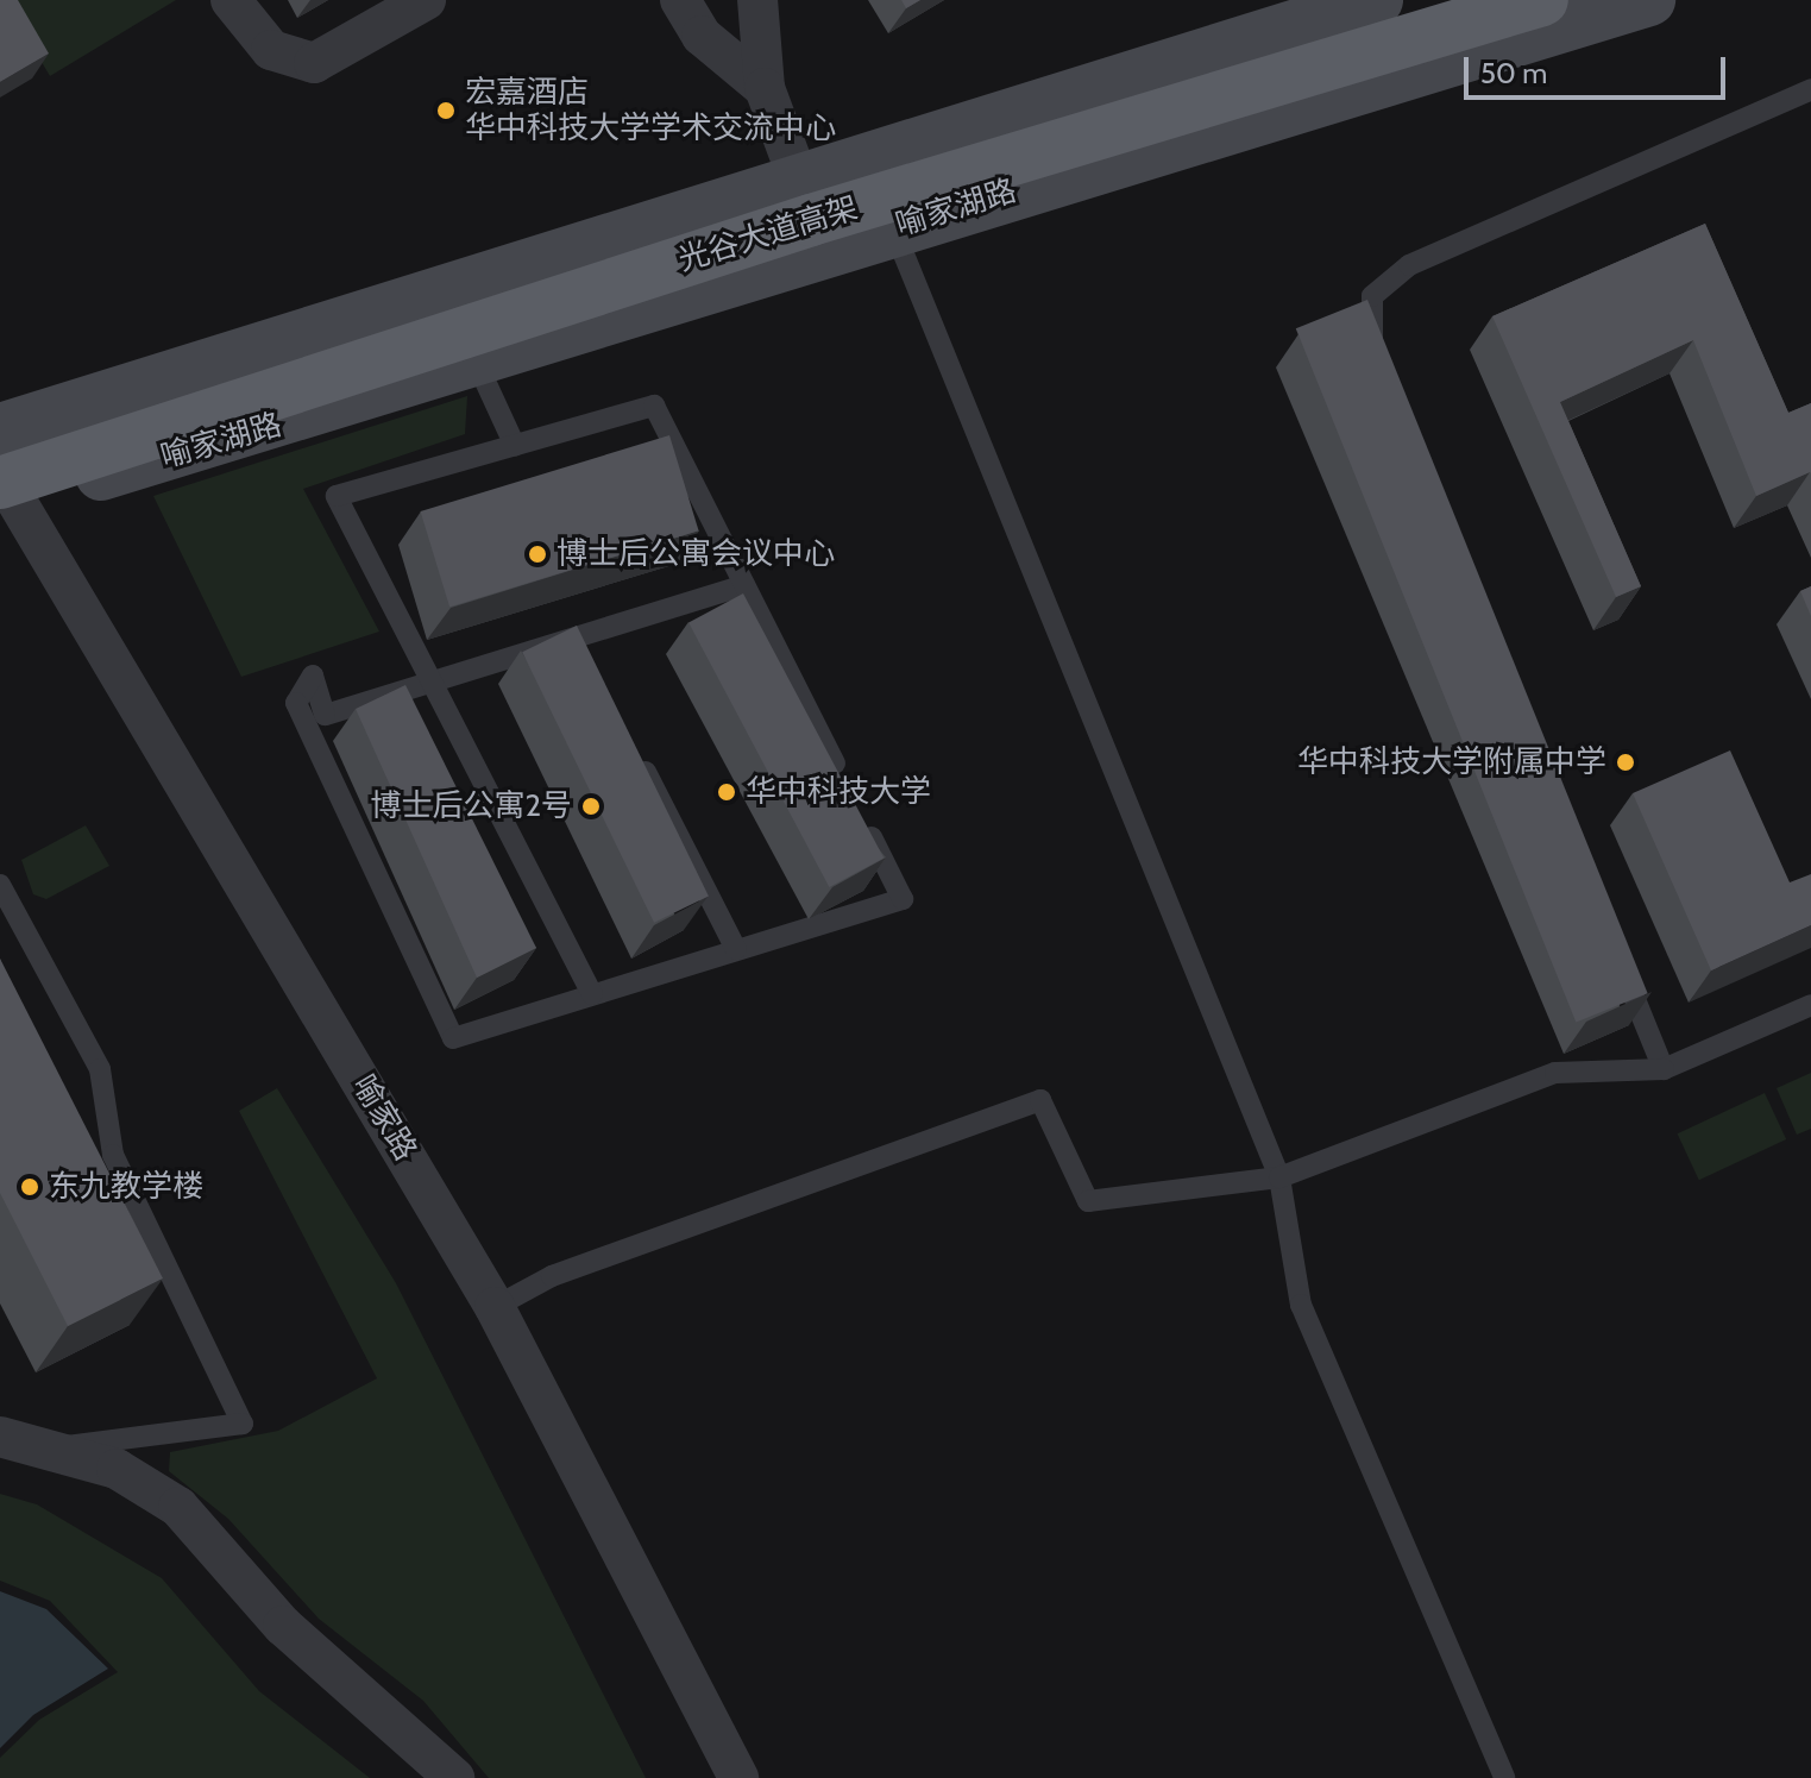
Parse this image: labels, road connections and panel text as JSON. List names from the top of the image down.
{
  "streets": {
    "highway": ["光谷大道高架"],
    "main road": ["喻家湖路"],
    "street": ["喻家路"]
  },
  "places": [
    "宏嘉酒店 华中科技大学学术交流中心",
    "博士后公寓会议中心",
    "华中科技大学附属中学",
    "华中科技大学",
    "博士后公寓2号",
    "东九教学楼"
  ],
  "scale_bar": "50 m"
}
